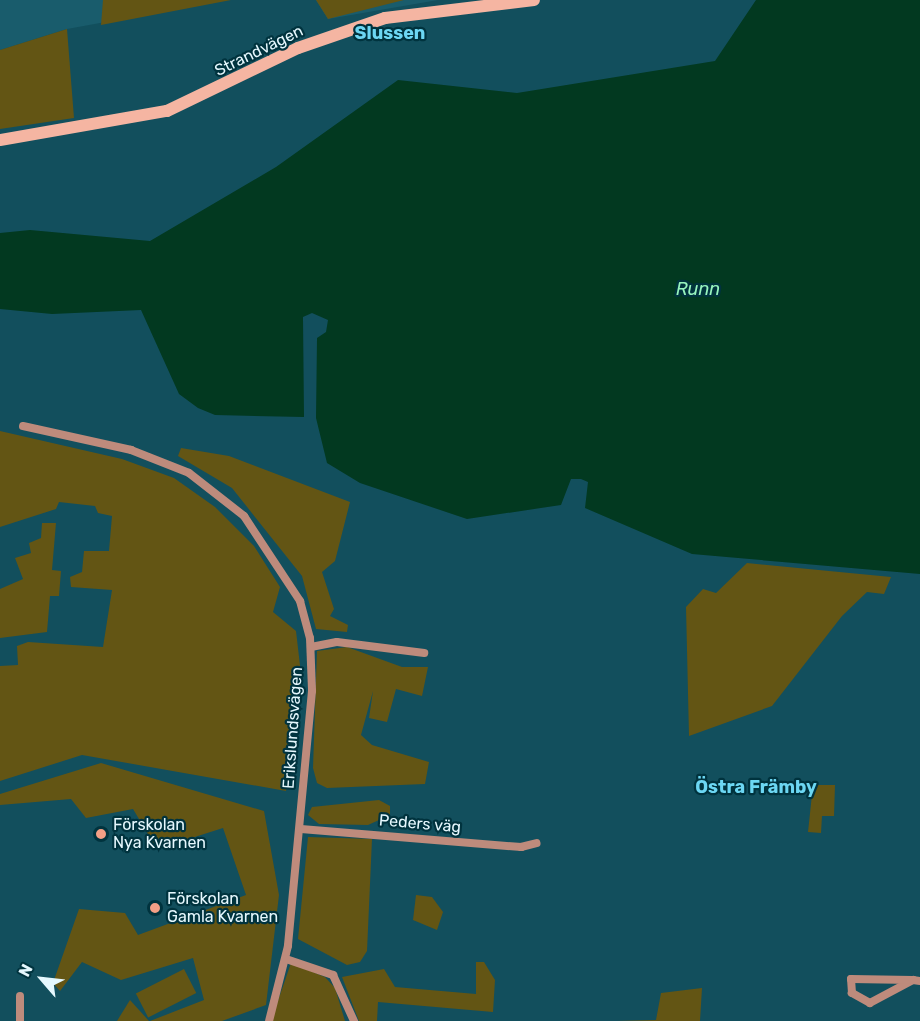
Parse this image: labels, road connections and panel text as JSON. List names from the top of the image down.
{
  "streets": {
    "street": ["Strandvägen", "Erikslundsvägen", "Peders väg"]
  },
  "crossings": [
    ["Erikslundsvägen", "Peders väg"]
  ],
  "districts": ["Slussen", "Östra Främby"],
  "water": ["Runn"],
  "places": ["Förskolan Nya Kvarnen", "Förskolan Gamla Kvarnen"],
  "north": "top left"
}
